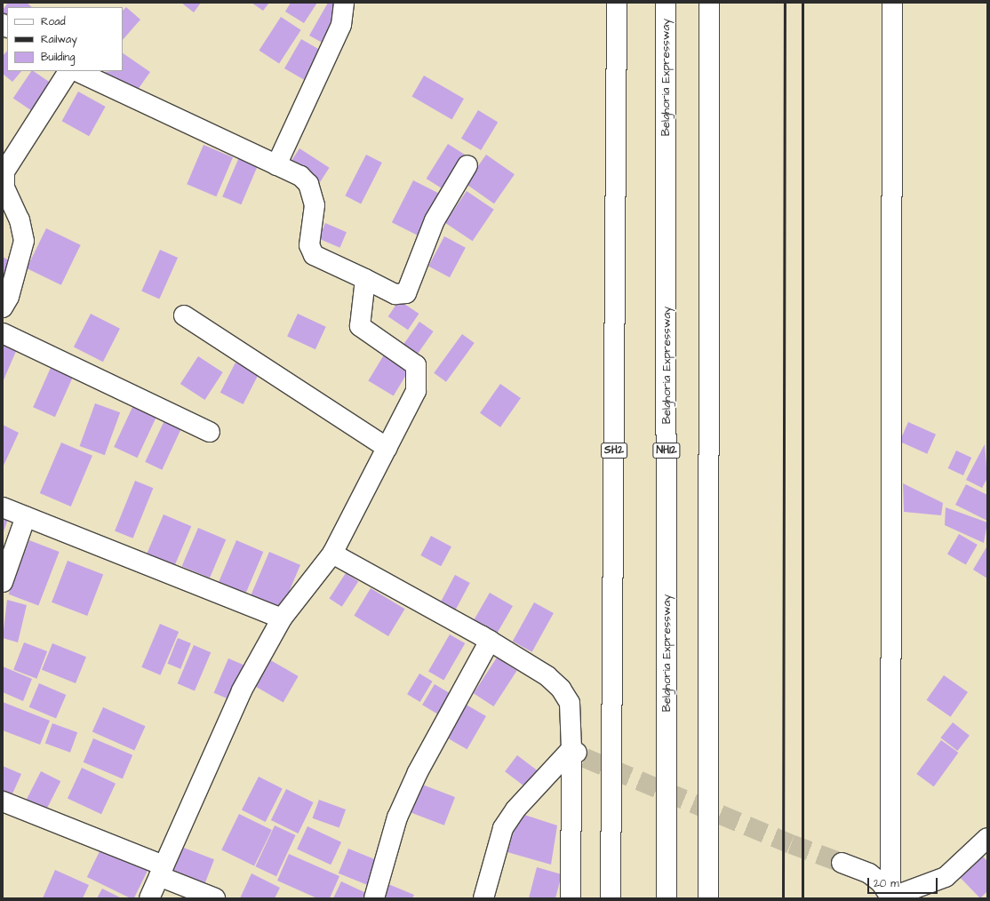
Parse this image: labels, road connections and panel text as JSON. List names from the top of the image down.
{
  "streets": {
    "main road": ["Belghoria Expressway", "SH2", "NH12"]
  },
  "legend": ["Road", "Railway", "Building"],
  "scale_bar": "20 m"
}
